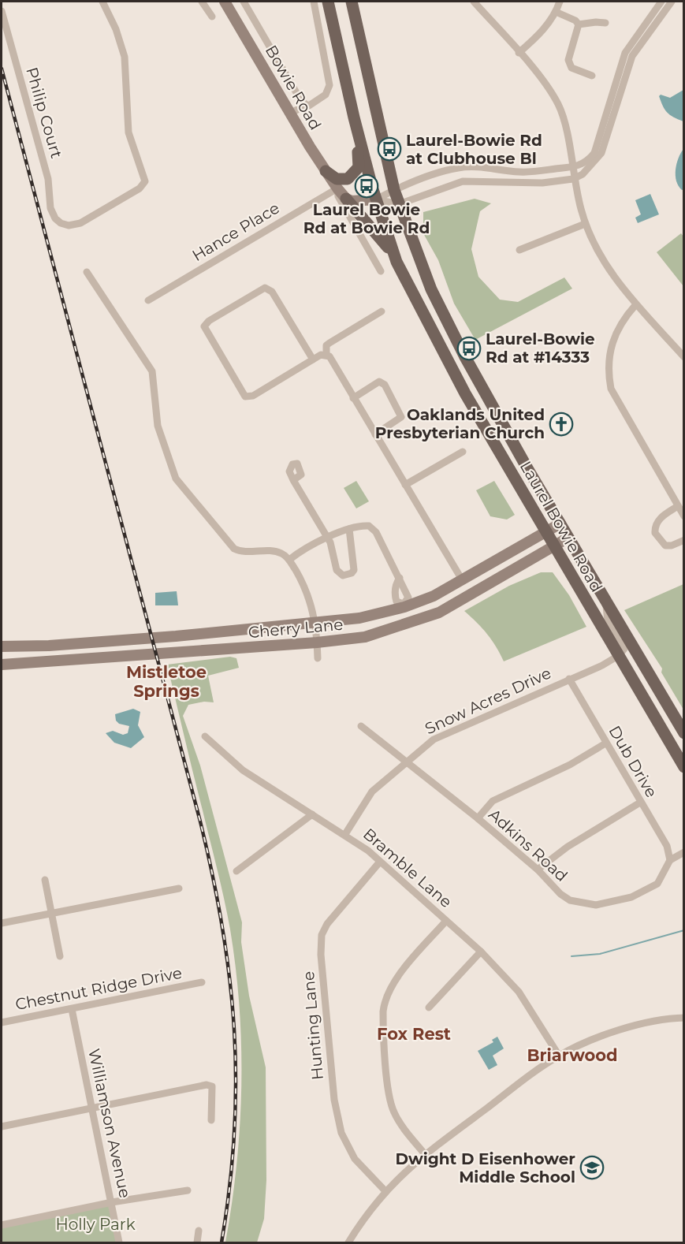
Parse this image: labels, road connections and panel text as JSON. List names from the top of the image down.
{
  "streets": {
    "main road": ["Bowie Road", "Laurel Bowie Road", "Cherry Lane"],
    "street": [
      "Philip Court",
      "Hance Place",
      "Snow Acres Drive",
      "Dub Drive",
      "Adkins Road",
      "Bramble Lane",
      "Chestnut Ridge Drive",
      "Hunting Lane",
      "Williamson Avenue"
    ]
  },
  "crossings": [
    ["Bowie Road", "Hance Place"],
    ["Laurel Bowie Road", "Cherry Lane"],
    ["Laurel Bowie Road", "Snow Acres Drive"],
    ["Snow Acres Drive", "Dub Drive"],
    ["Snow Acres Drive", "Adkins Road"],
    ["Snow Acres Drive", "Bramble Lane"],
    ["Dub Drive", "Adkins Road"],
    ["Bramble Lane", "Hunting Lane"],
    ["Chestnut Ridge Drive", "Williamson Avenue"]
  ],
  "districts": ["Mistletoe Springs", "Fox Rest", "Briarwood"],
  "parks": ["Holly Park"],
  "places": {
    "bus stop": ["Laurel-Bowie Rd at Clubhouse Bl", "Laurel Bowie Rd at Bowie Rd", "Laurel-Bowie Rd at #14333"],
    "church": ["Oaklands United Presbyterian Church"],
    "school or university": ["Dwight D Eisenhower Middle School"]
  }
}
